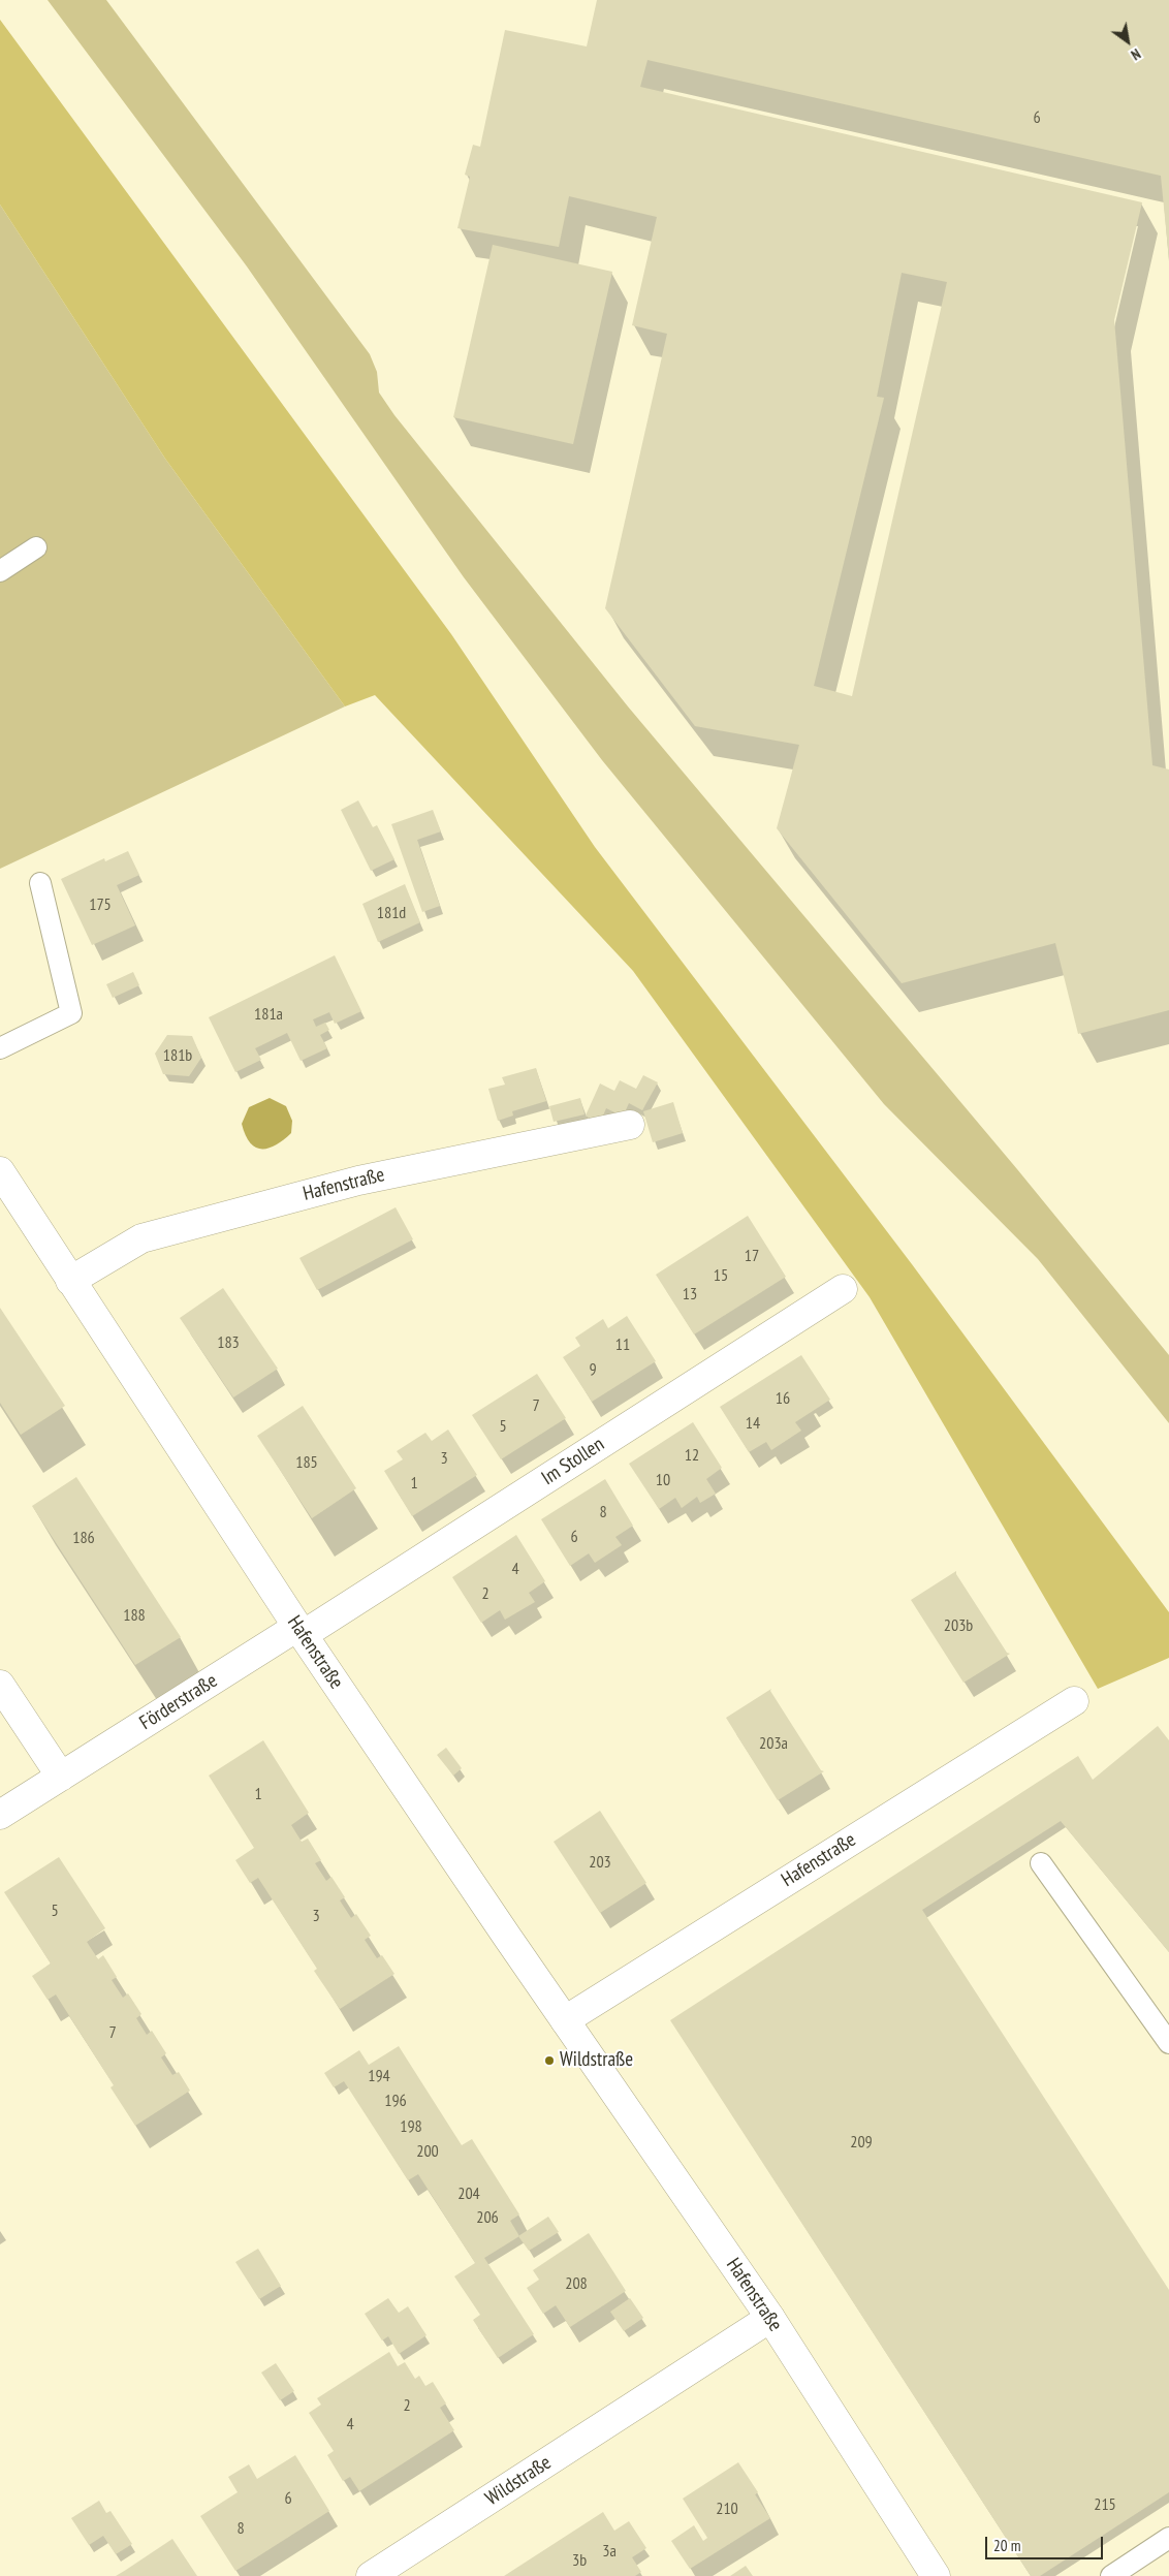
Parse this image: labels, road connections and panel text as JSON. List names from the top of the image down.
{
  "streets": {
    "street": [
      "Hafenstraße",
      "Im Stollen",
      "Förderstraße",
      "Wildstraße"
    ]
  },
  "crossings": [
    ["Hafenstraße", "Im Stollen"],
    ["Hafenstraße", "Förderstraße"],
    ["Hafenstraße", "Wildstraße"],
    ["Im Stollen", "Förderstraße"]
  ],
  "places": ["Wildstraße"],
  "house_numbers": [
    "6",
    "175",
    "181d",
    "181a",
    "181b",
    "17",
    "15",
    "13",
    "183",
    "11",
    "9",
    "16",
    "7",
    "14",
    "5",
    "12",
    "3",
    "185",
    "10",
    "1",
    "8",
    "6",
    "186",
    "4",
    "2",
    "188",
    "203b",
    "203a",
    "1",
    "203",
    "5",
    "3",
    "7",
    "194",
    "196",
    "198",
    "209",
    "200",
    "204",
    "206",
    "208",
    "2",
    "4",
    "6",
    "215",
    "210",
    "8",
    "3a",
    "3b"
  ],
  "scale_bar": "20 m",
  "north": "bottom right"
}
